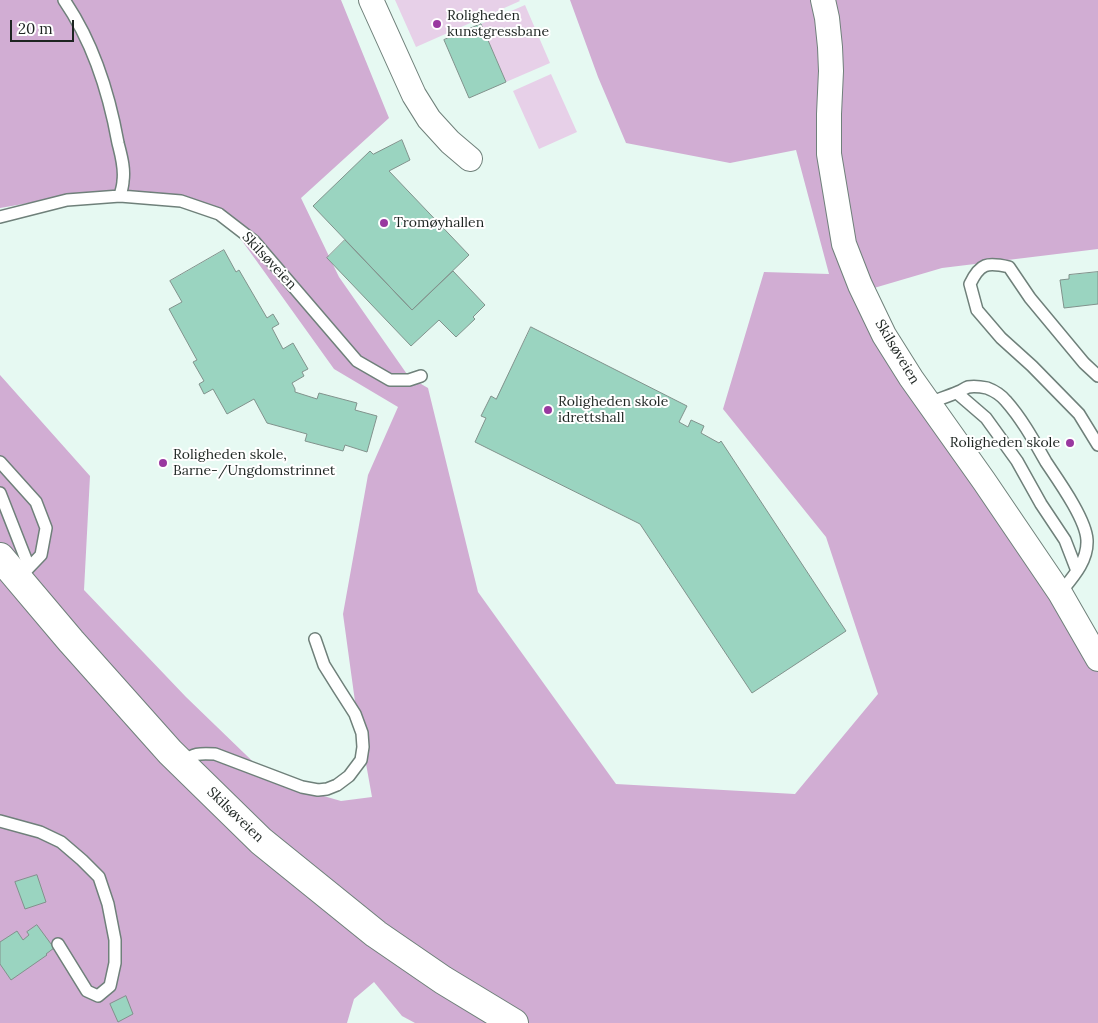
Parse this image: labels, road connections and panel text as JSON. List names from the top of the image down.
{
  "streets": {
    "main road": ["Skilsøveien"]
  },
  "places": [
    "Roligheden kunstgressbane",
    "Tromøyhallen",
    "Roligheden skole idrettshall",
    "Roligheden skole",
    "Roligheden skole, Barne-/Ungdomstrinnet"
  ],
  "scale_bar": "20 m"
}
